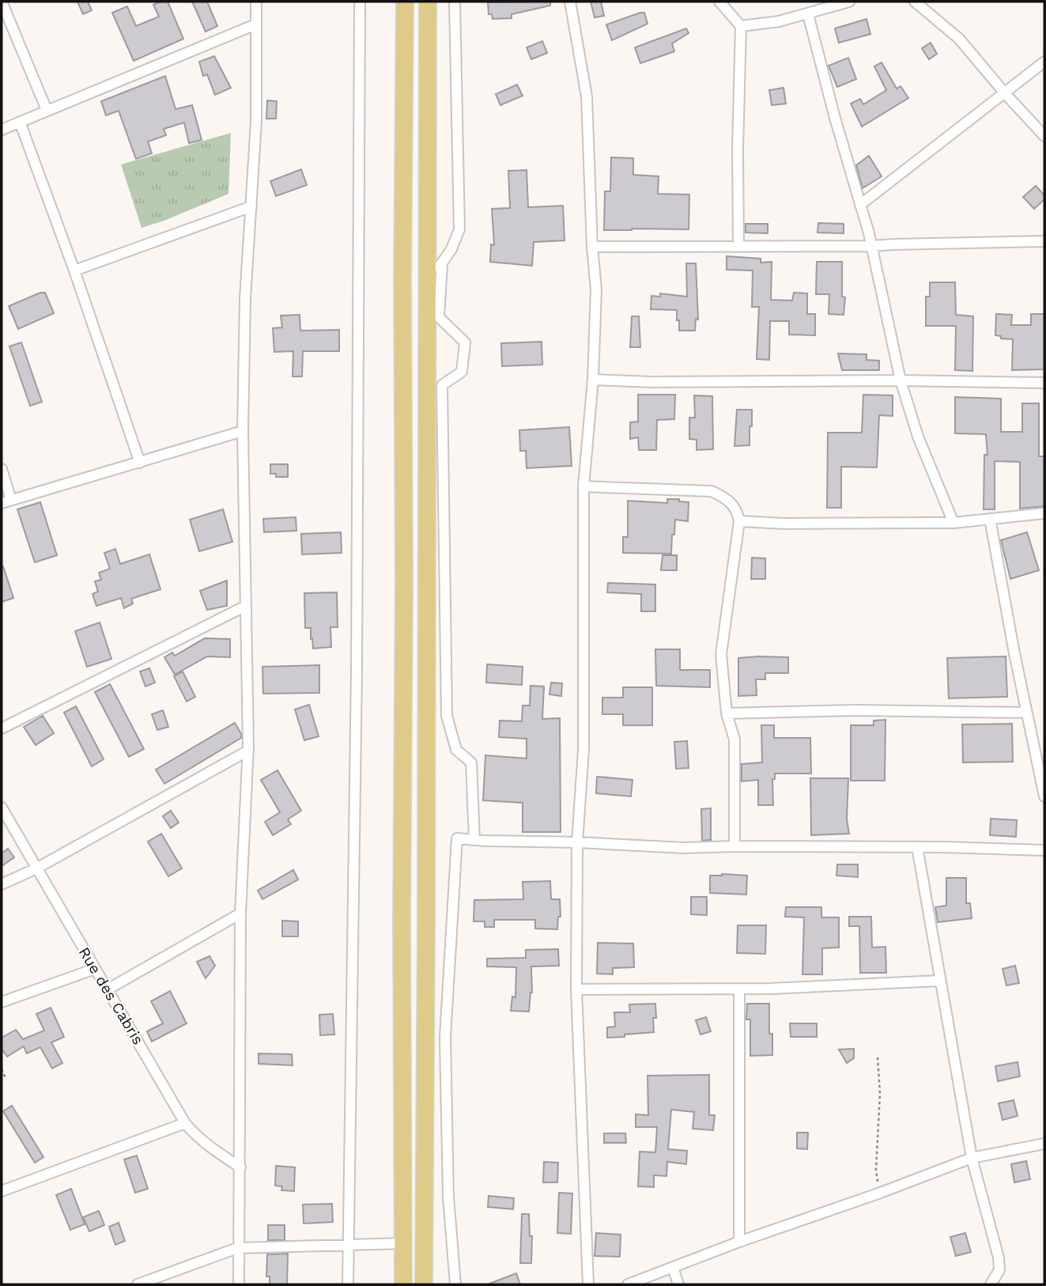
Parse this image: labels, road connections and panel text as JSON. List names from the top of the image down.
{
  "streets": {
    "street": ["Rue des Cabris"]
  }
}
